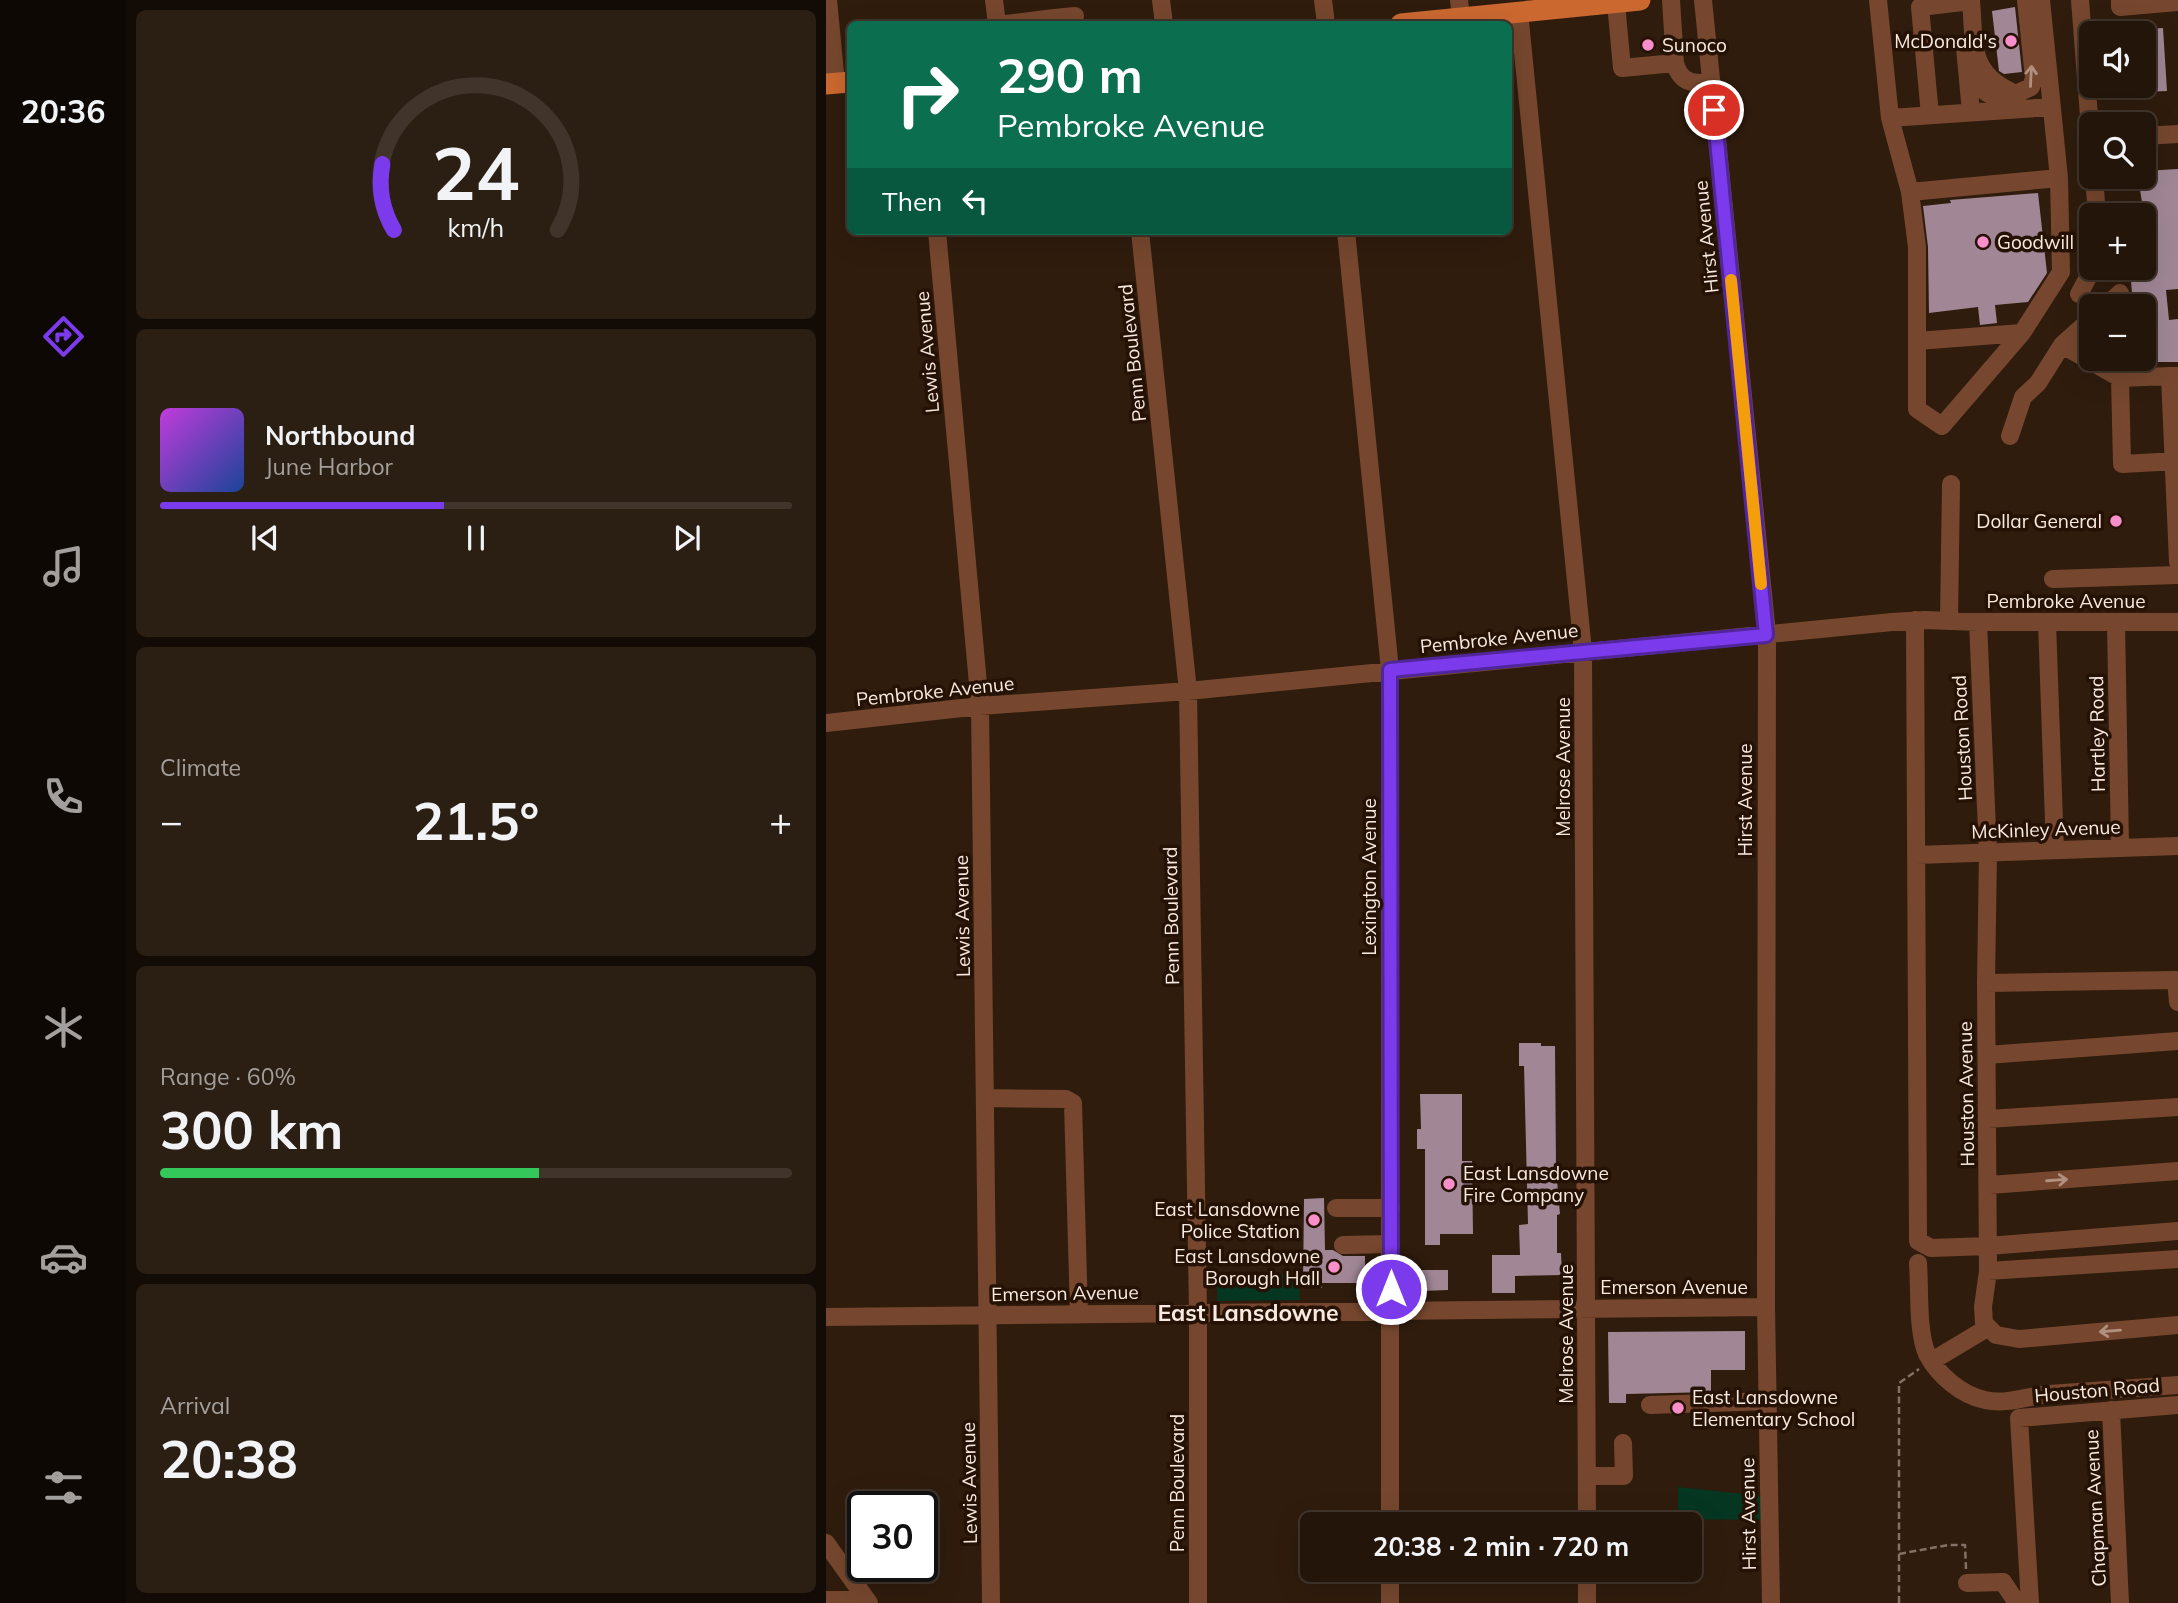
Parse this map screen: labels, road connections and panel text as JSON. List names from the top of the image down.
{
  "streets": {
    "street": [
      "Hirst Avenue",
      "Lewis Avenue",
      "Penn Boulevard",
      "Pembroke Avenue",
      "Hartley Road",
      "Houston Road",
      "Melrose Avenue",
      "McKinley Avenue",
      "Lexington Avenue",
      "Houston Avenue",
      "Emerson Avenue",
      "Chapman Avenue"
    ]
  },
  "crossings": [
    ["Hirst Avenue", "Pembroke Avenue"],
    ["Hirst Avenue", "Emerson Avenue"],
    ["Lewis Avenue", "Pembroke Avenue"],
    ["Lewis Avenue", "Emerson Avenue"],
    ["Penn Boulevard", "Pembroke Avenue"],
    ["Penn Boulevard", "Emerson Avenue"],
    ["Pembroke Avenue", "Hartley Road"],
    ["Pembroke Avenue", "Houston Road"],
    ["Pembroke Avenue", "Melrose Avenue"],
    ["Pembroke Avenue", "Lexington Avenue"],
    ["Hartley Road", "McKinley Avenue"],
    ["Houston Road", "McKinley Avenue"],
    ["Houston Road", "Houston Avenue"],
    ["Houston Road", "Chapman Avenue"],
    ["Melrose Avenue", "Emerson Avenue"],
    ["McKinley Avenue", "Houston Avenue"],
    ["Lexington Avenue", "Emerson Avenue"]
  ],
  "districts": ["East Lansdowne"],
  "places": [
    "McDonald's",
    "Sunoco",
    "Goodwill",
    "Dollar General",
    "East Lansdowne Fire Company",
    "East Lansdowne Police Station",
    "East Lansdowne Borough Hall",
    "East Lansdowne Elementary School"
  ],
  "page": {
    "tabs": "20:36",
    "map_buttons": ["+", "−"],
    "turn": ["290 m", "Pembroke Avenue"],
    "then": "Then",
    "song": ["Northbound", "June Harbor"],
    "tile": [
      "Climate",
      ["Range · 60%", "300 km"],
      ["Arrival", "20:38"]
    ],
    "heat": ["−", "21.5°", "+"],
    "limit": "30",
    "trip": "20:38 · 2 min · 720 m",
    "gauge": ["24", "km/h"]
  }
}
